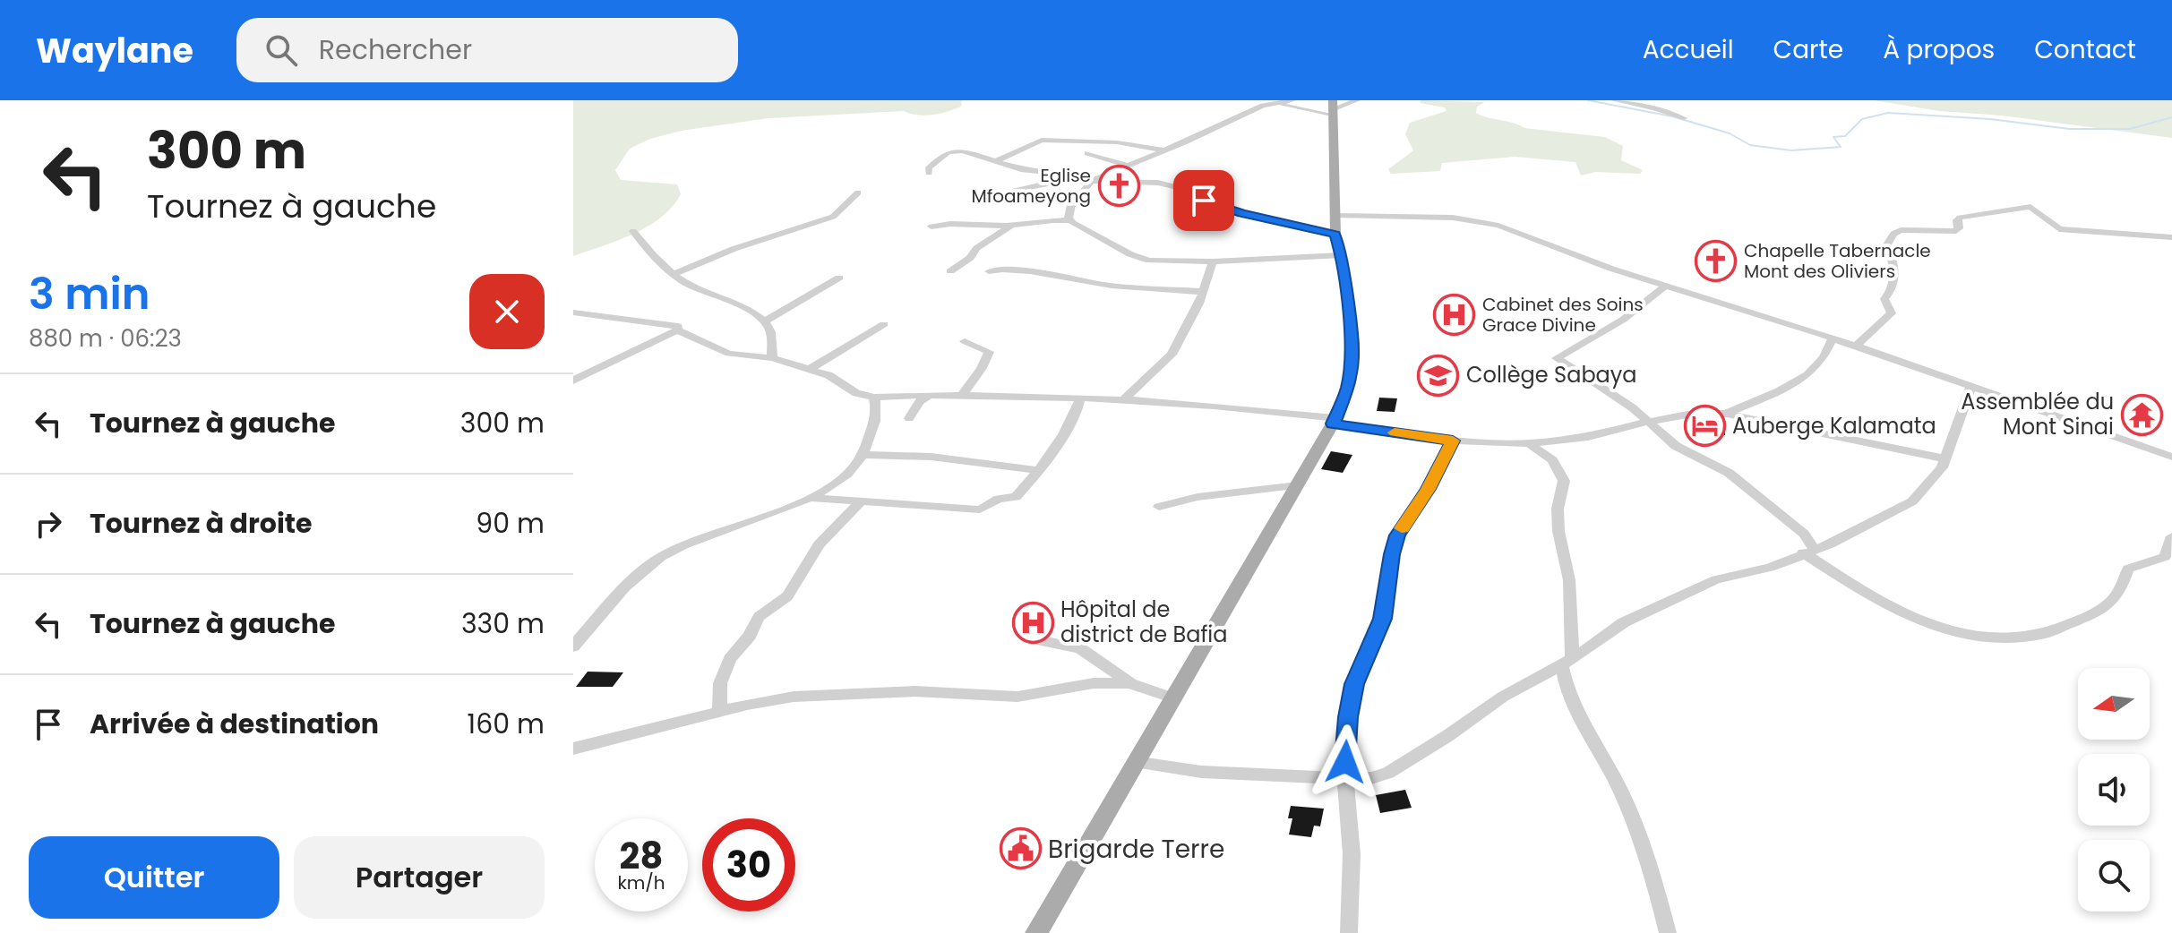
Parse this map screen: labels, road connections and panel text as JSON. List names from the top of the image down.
{
  "places": {
    "church": ["Eglise Mfoameyong", "Chapelle Tabernacle Mont des Oliviers"],
    "hospital": ["Cabinet des Soins Grace Divine", "Hôpital de district de Bafia"],
    "school or university": ["Collège Sabaya"],
    "temple": ["Assemblée du Mont Sinai"],
    "hotel": ["Auberge Kalamata"],
    "public building": ["Brigarde Terre"]
  },
  "north": "left",
  "page": {
    "header": "Waylane",
    "search": "Rechercher",
    "nav": [
      "Accueil",
      "Carte",
      "À propos",
      "Contact"
    ],
    "turn": ["300 m", "Tournez à gauche"],
    "heading": ["3 min", "880 m · 06:23"],
    "list": [
      {
        "name": "Tournez à gauche",
        "value": "300 m"
      },
      {
        "name": "Tournez à droite",
        "value": "90 m"
      },
      {
        "name": "Tournez à gauche",
        "value": "330 m"
      },
      {
        "name": "Arrivée à destination",
        "value": "160 m"
      }
    ],
    "speed": "28 km/h",
    "limit": "30",
    "buttons": ["Quitter", "Partager"]
  }
}
